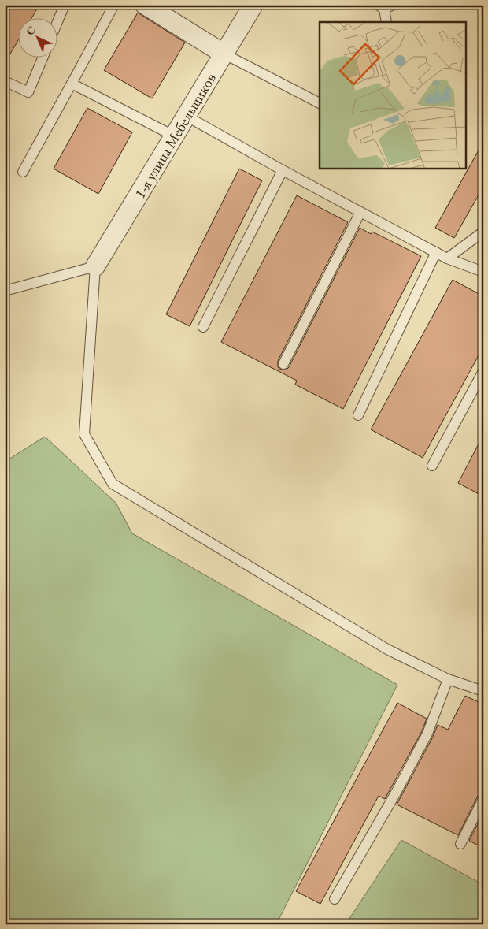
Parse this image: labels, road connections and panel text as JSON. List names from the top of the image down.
{
  "streets": {
    "street": ["1-я улица Мебельщиков"]
  },
  "north": "top left"
}
